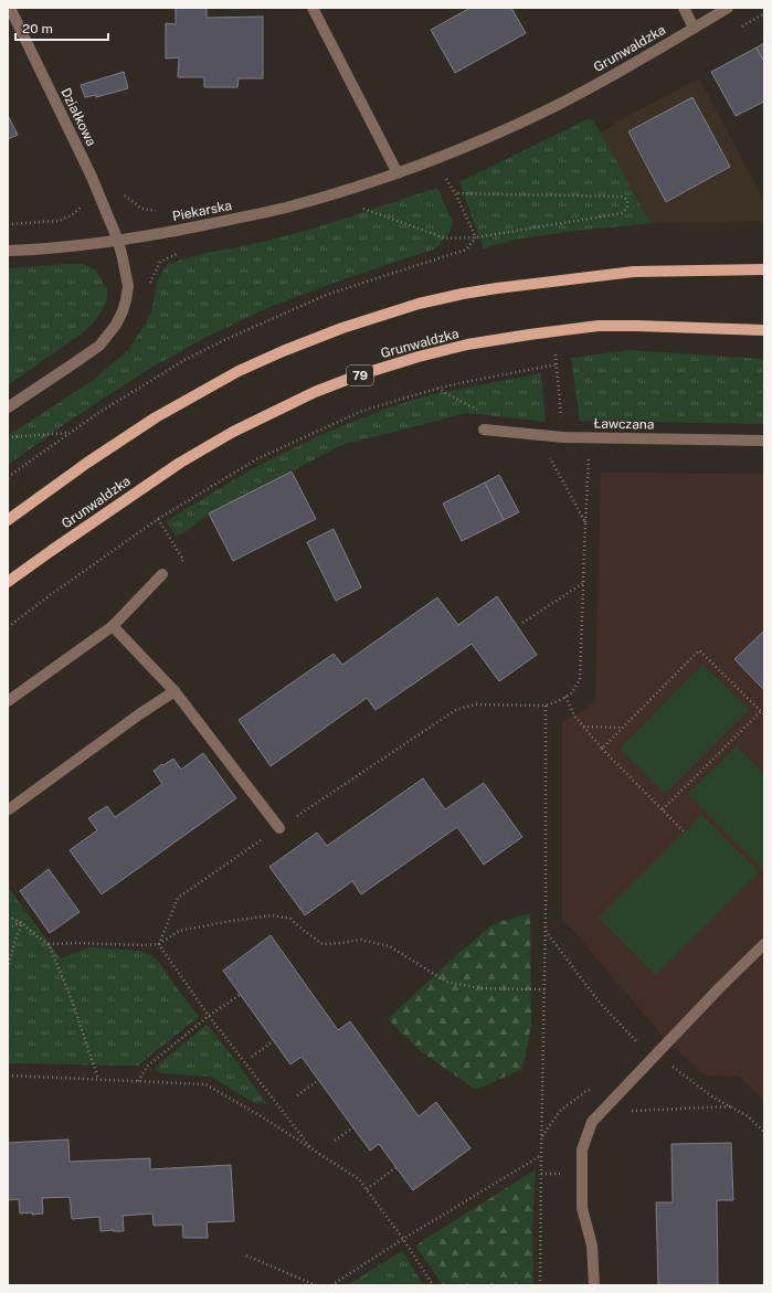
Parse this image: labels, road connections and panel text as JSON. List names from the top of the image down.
{
  "streets": {
    "main road": ["Grunwaldzka", "79"],
    "street": ["Działkowa", "Piekarska", "Ławczana"]
  },
  "crossings": [
    ["Grunwaldzka", "Piekarska"],
    ["Działkowa", "Piekarska"]
  ],
  "scale_bar": "20 m"
}
